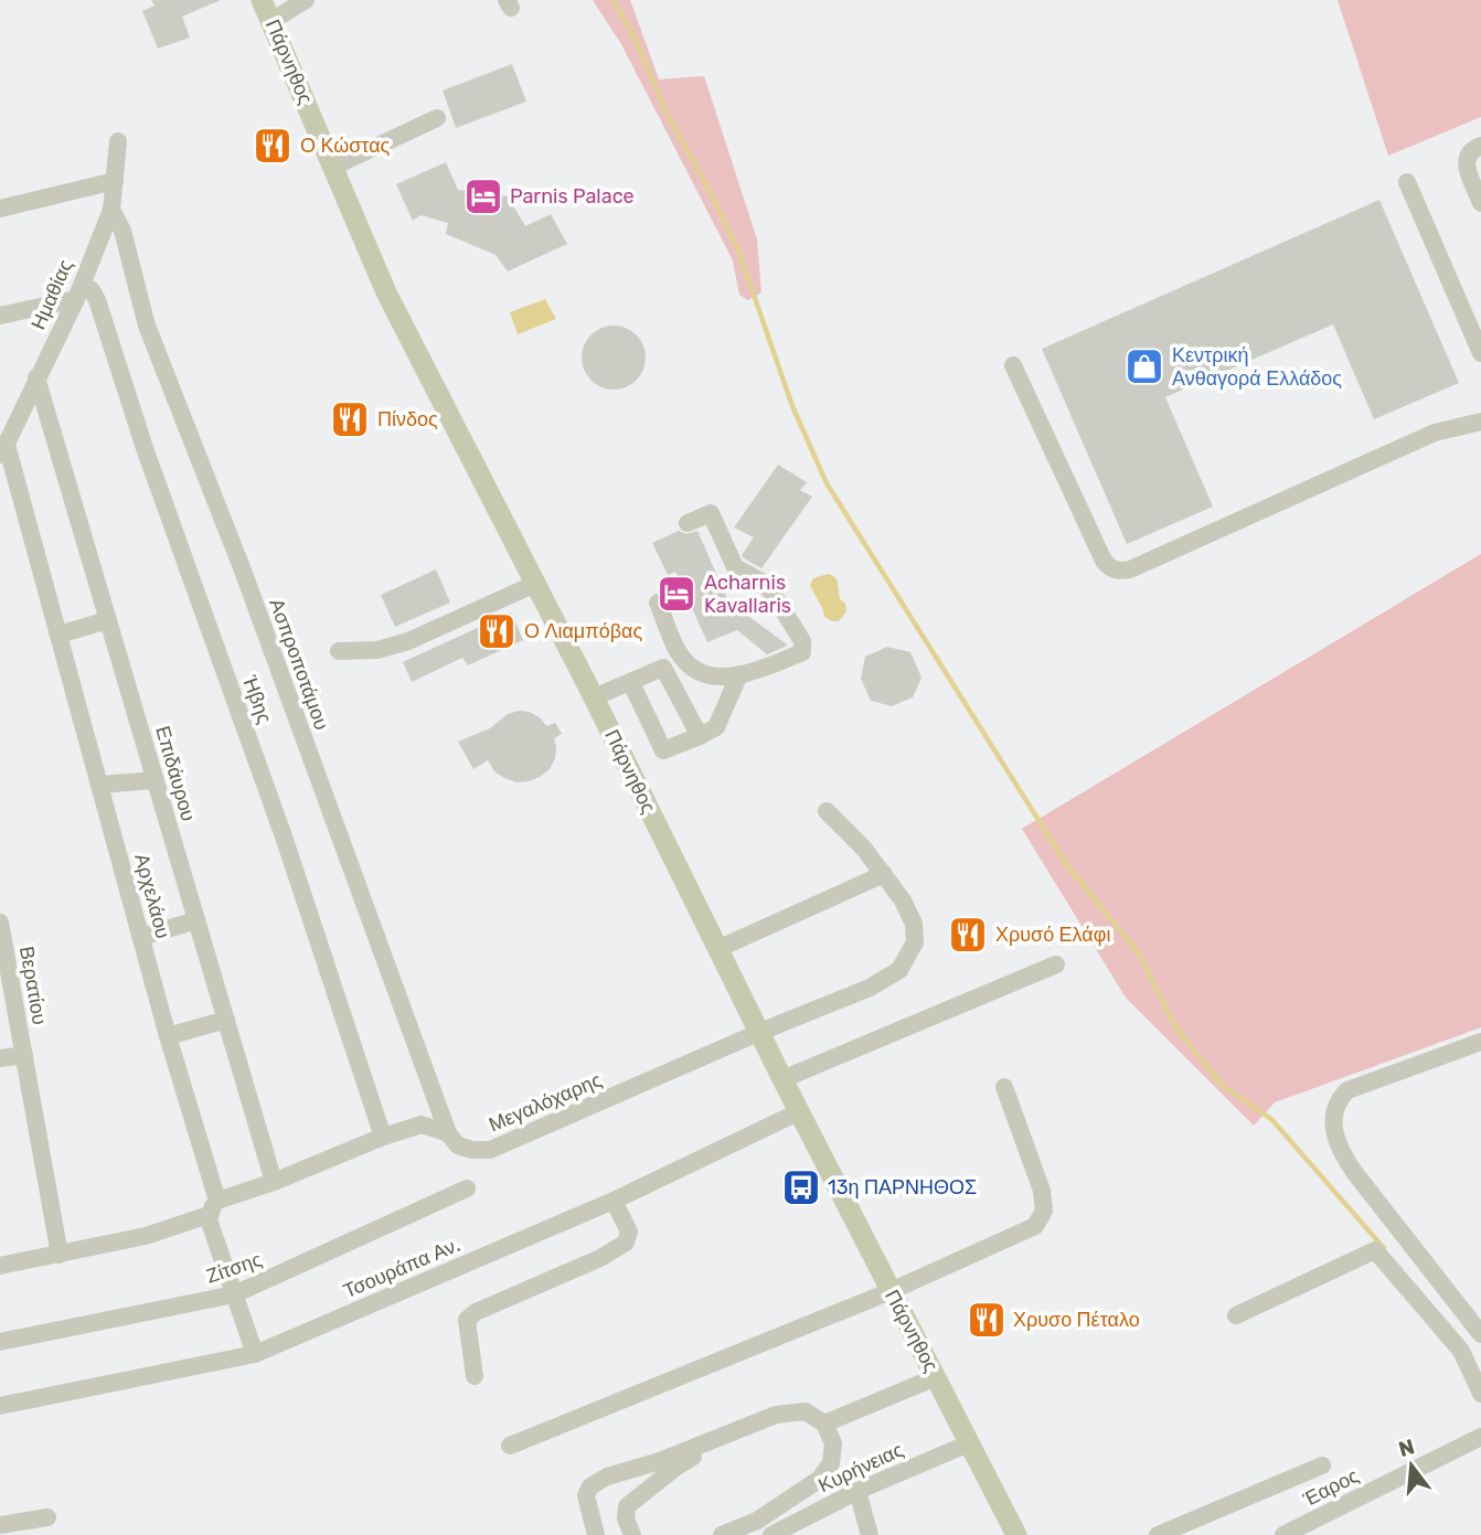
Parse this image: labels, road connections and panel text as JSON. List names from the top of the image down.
{
  "streets": {
    "main road": ["Πάρνηθος"],
    "street": [
      "Ημαθίας",
      "Ασπροποτάμου",
      "Ήβης",
      "Επιδάυρου",
      "Αρχελάου",
      "Βερατίου",
      "Μεγαλόχαρης",
      "Ζίτσης",
      "Τσουράπα Αν.",
      "Κυρήνειας",
      "Έαρος"
    ]
  },
  "crossings": [
    ["Πάρνηθος", "Μεγαλόχαρης"],
    ["Πάρνηθος", "Τσουράπα Αν."],
    ["Πάρνηθος", "Κυρήνειας"],
    ["Ημαθίας", "Ασπροποτάμου"],
    ["Ημαθίας", "Ήβης"],
    ["Ημαθίας", "Επιδάυρου"],
    ["Ημαθίας", "Αρχελάου"],
    ["Ασπροποτάμου", "Μεγαλόχαρης"],
    ["Ήβης", "Μεγαλόχαρης"],
    ["Επιδάυρου", "Μεγαλόχαρης"],
    ["Αρχελάου", "Μεγαλόχαρης"],
    ["Αρχελάου", "Ζίτσης"],
    ["Αρχελάου", "Τσουράπα Αν."],
    ["Βερατίου", "Μεγαλόχαρης"]
  ],
  "places": {
    "restaurant": [
      "Ο Κώστας",
      "Πίνδος",
      "Ο Λιαμπόβας",
      "Χρυσό Ελάφι",
      "Χρυσο Πέταλο"
    ],
    "hotel": ["Parnis Palace", "Acharnis Kavallaris"],
    "shop": ["Κεντρική Ανθαγορά Ελλάδος"],
    "bus stop": ["13η ΠΑΡΝΗΘΟΣ"]
  },
  "north": "top"
}
